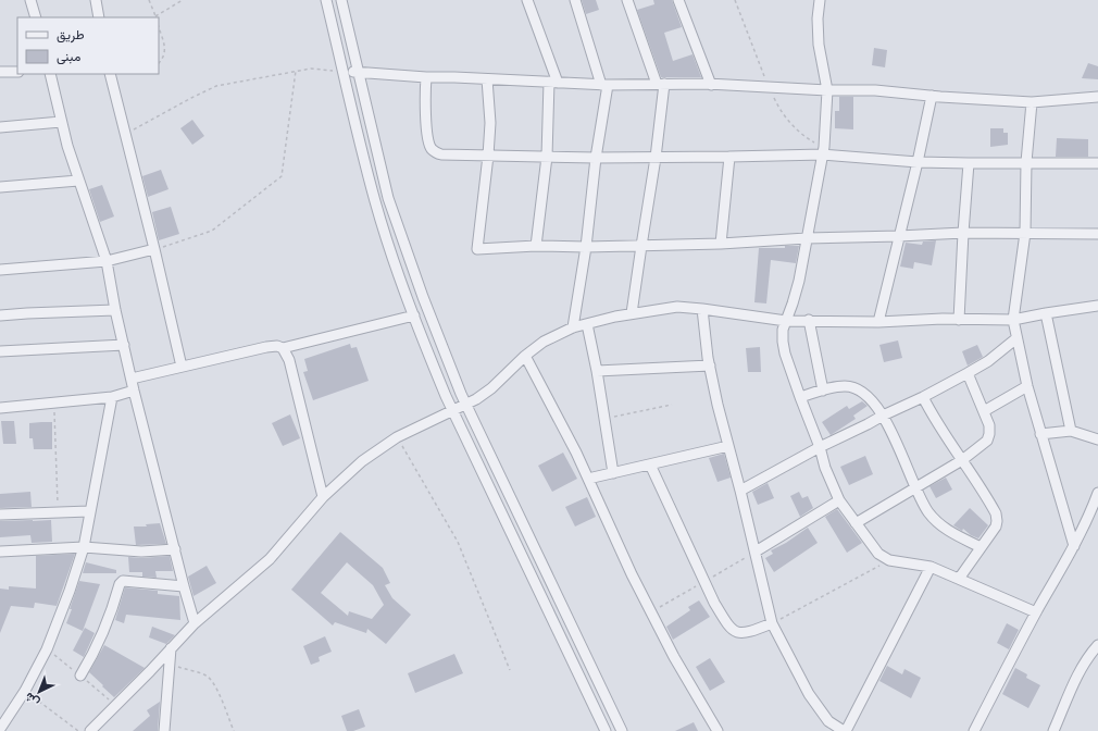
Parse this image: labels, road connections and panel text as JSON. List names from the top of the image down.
{
  "legend": ["طريق", "مبنى"],
  "north": "bottom left"
}
